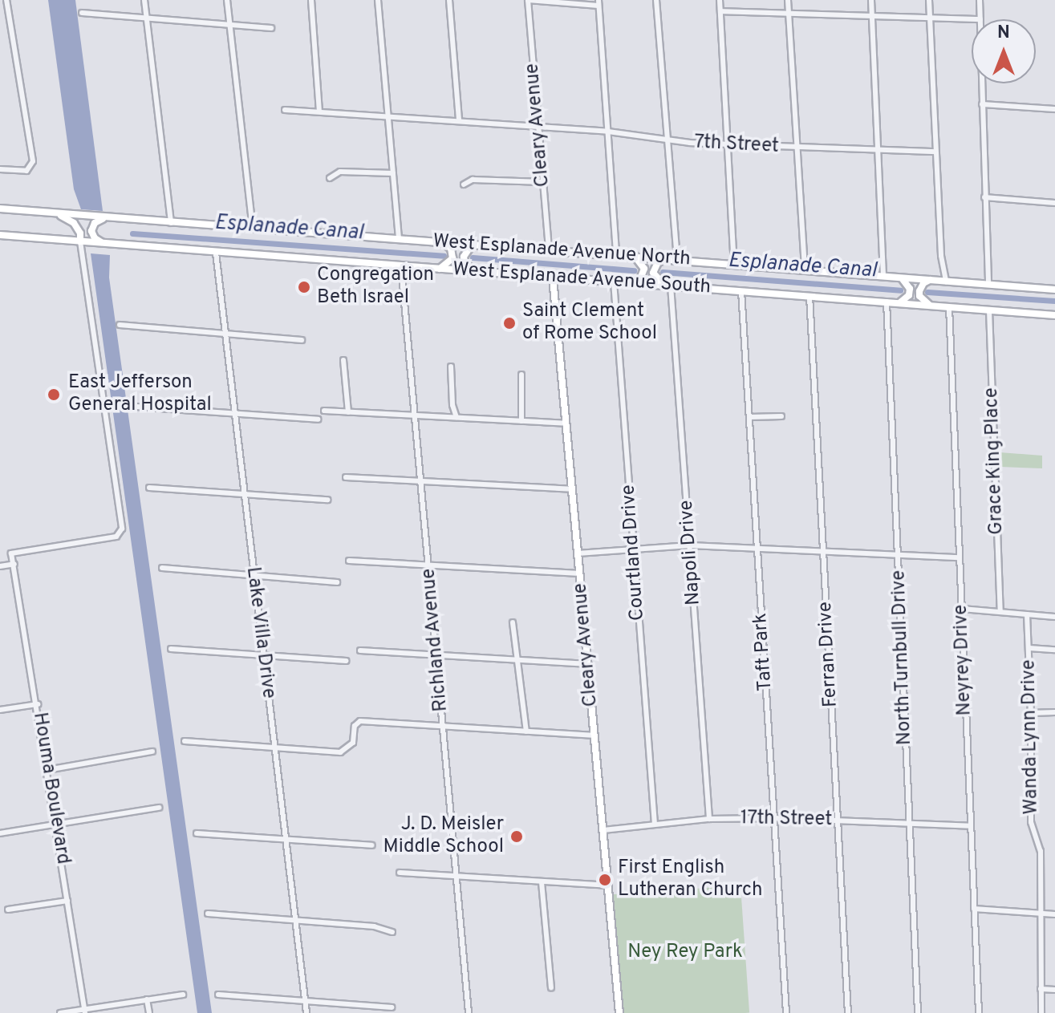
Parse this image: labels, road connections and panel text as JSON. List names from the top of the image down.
{
  "streets": {
    "main road": ["Cleary Avenue", "West Esplanade Avenue North", "West Esplanade Avenue South"],
    "street": [
      "7th Street",
      "Grace King Place",
      "Courtland Drive",
      "Napoli Drive",
      "Lake Villa Drive",
      "Richland Avenue",
      "Taft Park",
      "Ferran Drive",
      "North Turnbull Drive",
      "Neyrey Drive",
      "Wanda Lynn Drive",
      "Houma Boulevard",
      "17th Street"
    ]
  },
  "crossings": [
    ["Cleary Avenue", "7th Street"],
    ["Cleary Avenue", "West Esplanade Avenue North"],
    ["Cleary Avenue", "West Esplanade Avenue South"],
    ["Cleary Avenue", "17th Street"],
    ["West Esplanade Avenue South", "Grace King Place"],
    ["West Esplanade Avenue South", "Courtland Drive"],
    ["West Esplanade Avenue South", "Napoli Drive"],
    ["West Esplanade Avenue South", "Lake Villa Drive"],
    ["West Esplanade Avenue South", "Richland Avenue"],
    ["West Esplanade Avenue South", "Taft Park"],
    ["West Esplanade Avenue South", "Ferran Drive"],
    ["West Esplanade Avenue South", "North Turnbull Drive"],
    ["West Esplanade Avenue South", "Neyrey Drive"],
    ["Courtland Drive", "17th Street"],
    ["Napoli Drive", "17th Street"],
    ["Taft Park", "17th Street"],
    ["Ferran Drive", "17th Street"],
    ["North Turnbull Drive", "17th Street"],
    ["Neyrey Drive", "17th Street"]
  ],
  "water": ["Esplanade Canal"],
  "parks": ["Ney Rey Park"],
  "places": [
    "Congregation Beth Israel",
    "Saint Clement of Rome School",
    "East Jefferson General Hospital",
    "J. D. Meisler Middle School",
    "First English Lutheran Church"
  ],
  "north": "top"
}
